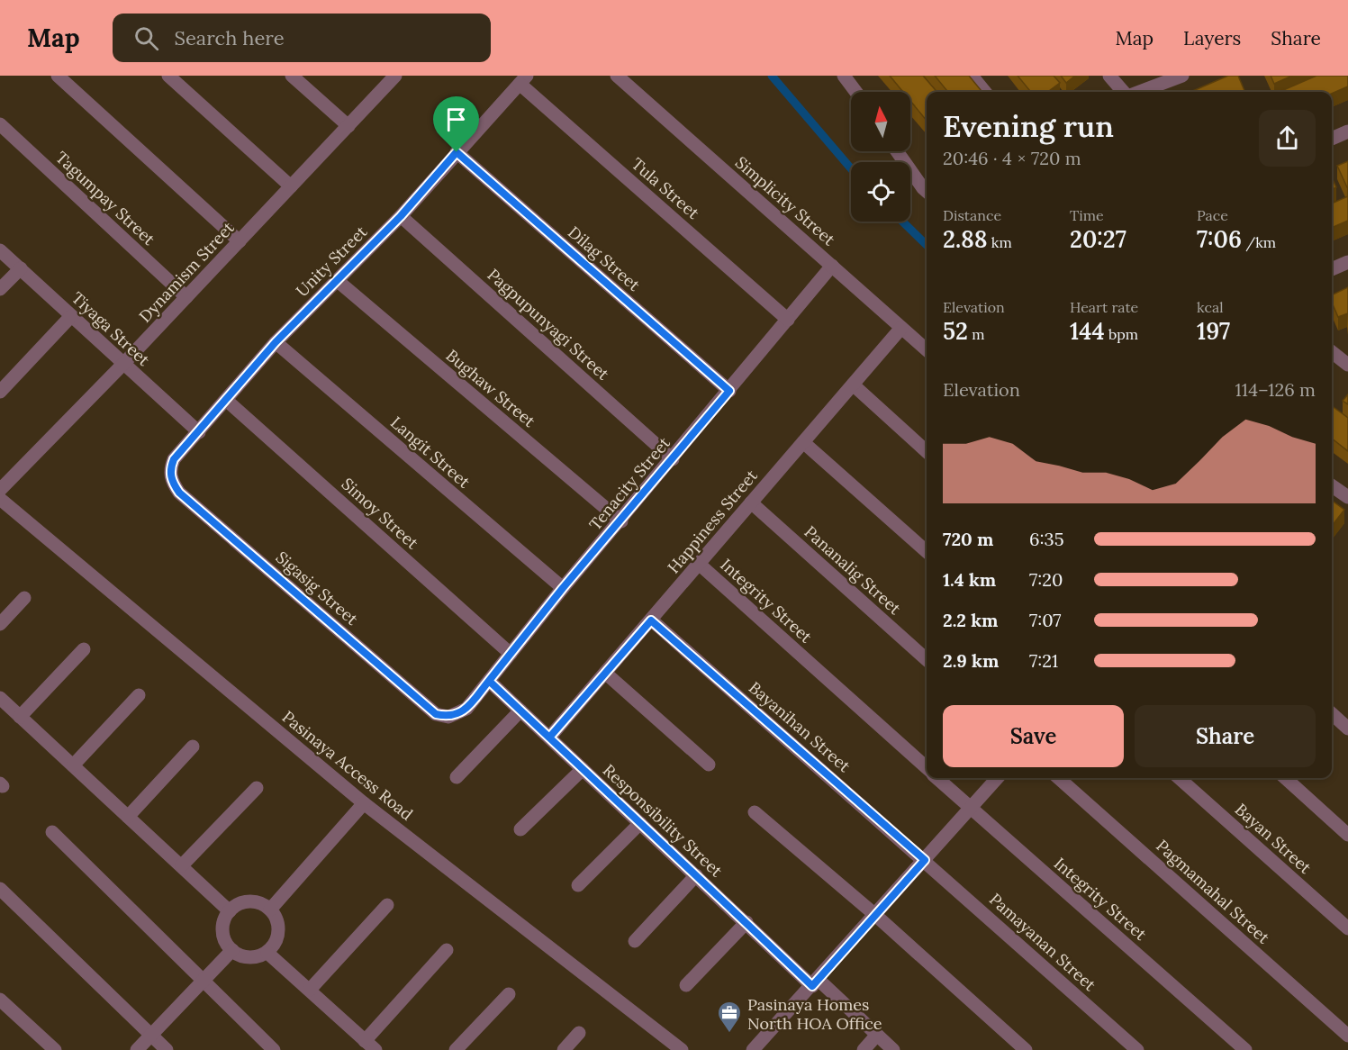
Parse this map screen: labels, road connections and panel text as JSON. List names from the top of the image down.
{
  "streets": {
    "street": [
      "Tula Street",
      "Tagumpay Street",
      "Simplicity Street",
      "Dilag Street",
      "Unity Street",
      "Dynamism Street",
      "Pagpupunyagi Street",
      "Tiyaga Street",
      "Bughaw Street",
      "Langit Street",
      "Tenacity Street",
      "Simoy Street",
      "Happiness Street",
      "Pananalig Street",
      "Sigasig Street",
      "Integrity Street",
      "Bayanihan Street",
      "Pasinaya Access Road",
      "Responsibility Street",
      "Bayan Street",
      "Pagmamahal Street",
      "Pamayanan Street"
    ]
  },
  "crossings": [
    ["Tula Street", "Unity Street"],
    ["Tula Street", "Tenacity Street"],
    ["Tagumpay Street", "Dynamism Street"],
    ["Simplicity Street", "Tenacity Street"],
    ["Simplicity Street", "Happiness Street"],
    ["Dilag Street", "Unity Street"],
    ["Dilag Street", "Tenacity Street"],
    ["Unity Street", "Pagpupunyagi Street"],
    ["Unity Street", "Tiyaga Street"],
    ["Unity Street", "Bughaw Street"],
    ["Unity Street", "Langit Street"],
    ["Unity Street", "Simoy Street"],
    ["Unity Street", "Sigasig Street"],
    ["Dynamism Street", "Tiyaga Street"],
    ["Pagpupunyagi Street", "Tenacity Street"],
    ["Bughaw Street", "Tenacity Street"],
    ["Langit Street", "Tenacity Street"],
    ["Tenacity Street", "Simoy Street"],
    ["Tenacity Street", "Sigasig Street"],
    ["Tenacity Street", "Responsibility Street"],
    ["Happiness Street", "Pananalig Street"],
    ["Happiness Street", "Integrity Street"],
    ["Happiness Street", "Bayanihan Street"],
    ["Happiness Street", "Responsibility Street"],
    ["Bayanihan Street", "Pamayanan Street"]
  ],
  "places": {
    "office": ["Pasinaya Homes North HOA Office"]
  },
  "north": "top",
  "page": {
    "header": "Map",
    "search": "Search here",
    "nav": ["Map", "Layers", "Share"],
    "heading": ["Evening run", "20:46 · 4 × 720 m"],
    "stats": [
      ["Distance", "2.88 km"],
      ["Time", "20:27"],
      ["Pace", "7:06 /km"],
      ["Elevation", "52 m"],
      ["Heart rate", "144 bpm"],
      ["kcal", "197"]
    ],
    "chart": ["Elevation", "114–126 m"],
    "list": [
      {
        "name": "720 m",
        "note": "6:35"
      },
      {
        "name": "1.4 km",
        "note": "7:20"
      },
      {
        "name": "2.2 km",
        "note": "7:07"
      },
      {
        "name": "2.9 km",
        "note": "7:21"
      }
    ],
    "buttons": ["Save", "Share"]
  }
}
